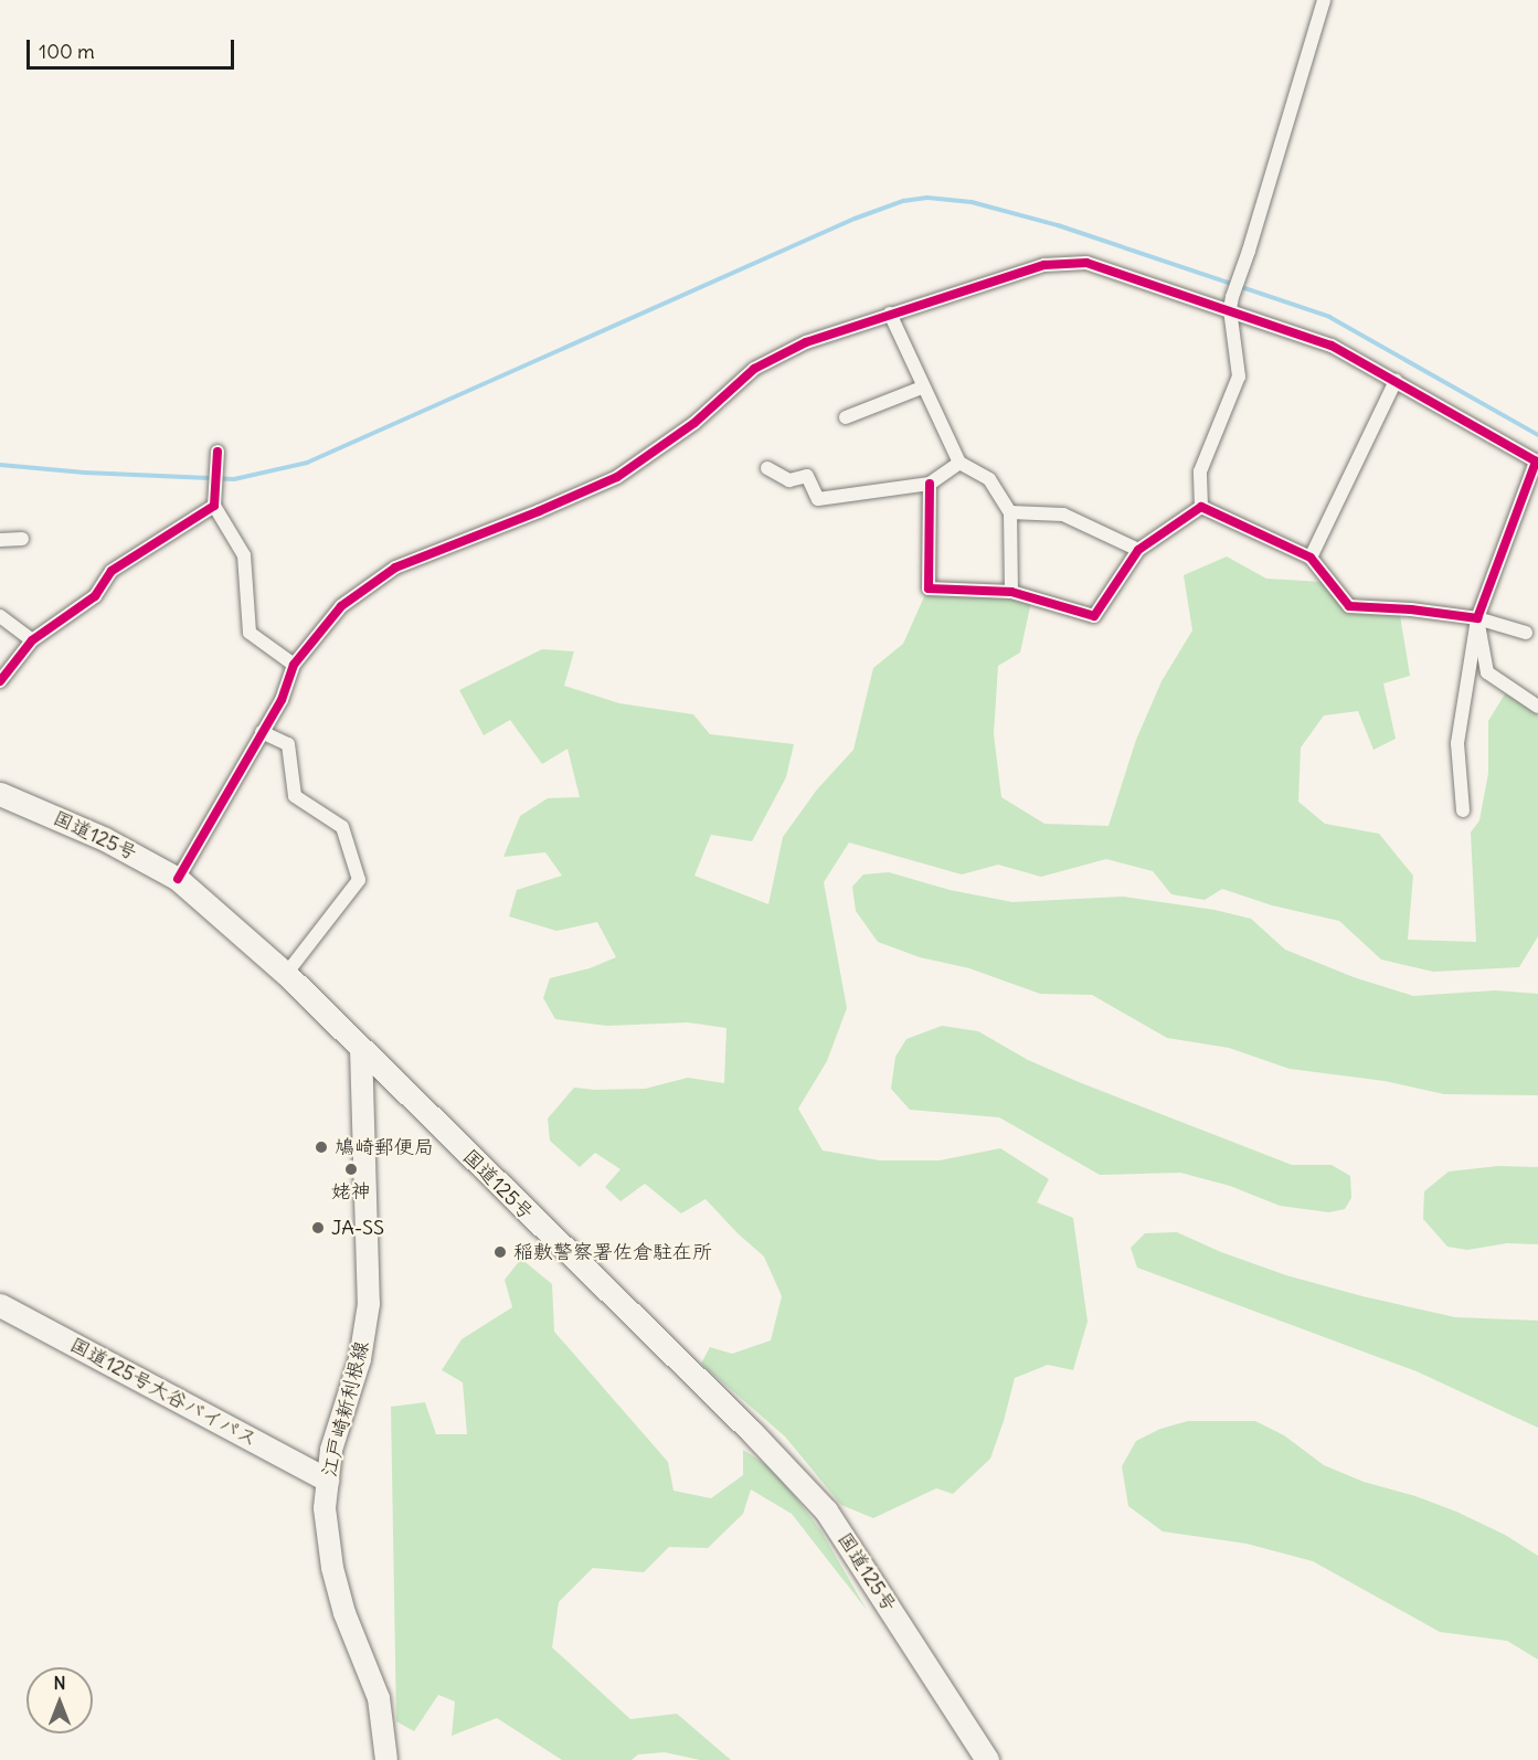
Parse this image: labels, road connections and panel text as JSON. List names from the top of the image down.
{
  "streets": {
    "highway": ["国道125号", "国道125号大谷バイパス"],
    "main road": ["江戸崎新利根線"]
  },
  "crossings": [
    ["国道125号", "江戸崎新利根線"],
    ["国道125号大谷バイパス", "江戸崎新利根線"]
  ],
  "places": [
    "鳩崎郵便局",
    "姥神",
    "JA-SS",
    "稲敷警察署佐倉駐在所"
  ],
  "scale_bar": "100 m",
  "north": "top"
}
